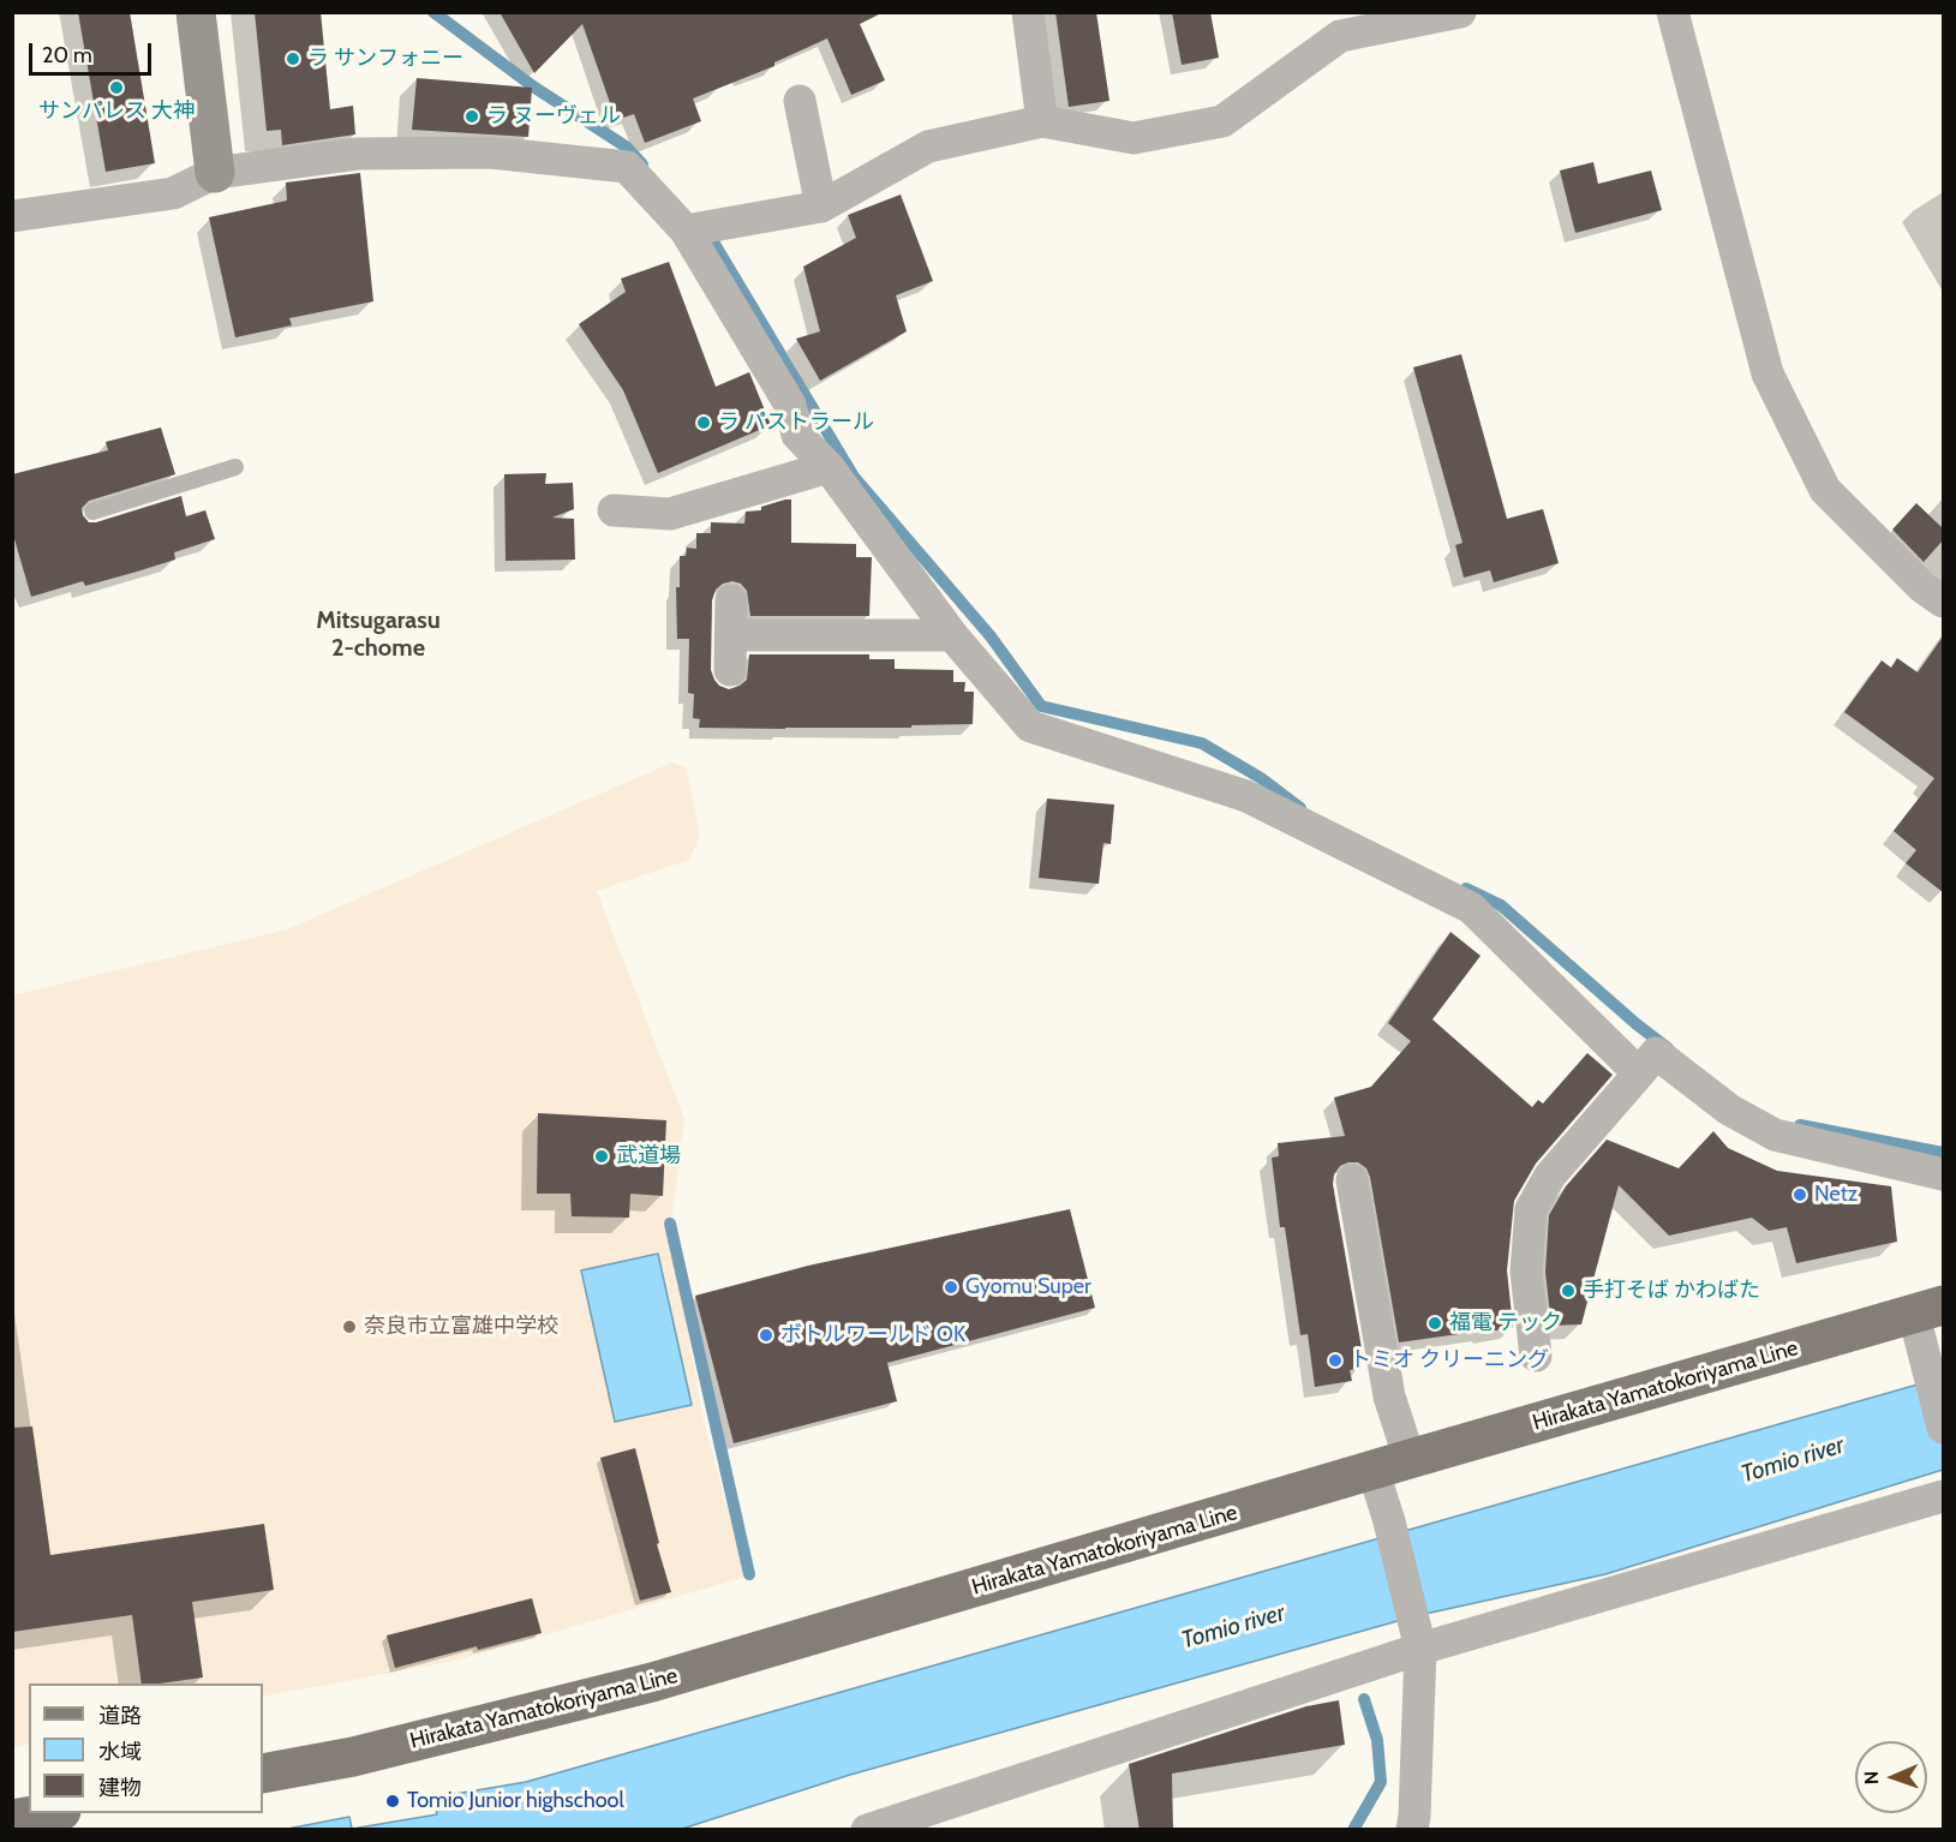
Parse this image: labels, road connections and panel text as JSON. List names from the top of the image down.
{
  "streets": {
    "main road": ["Hirakata Yamatokoriyama Line"]
  },
  "districts": ["Mitsugarasu 2-chome"],
  "water": ["Tomio river"],
  "places": [
    "ラ サンフォニー",
    "サンパレス 大神",
    "ラ ヌーヴェル",
    "ラ パストラール",
    "武道場",
    "Netz",
    "Gyomu Super",
    "手打そば かわばた",
    "福電 テック",
    "奈良市立富雄中学校",
    "ボトルワールド OK",
    "トミオ クリーニング",
    "Tomio Junior highschool"
  ],
  "legend": ["道路", "水域", "建物"],
  "scale_bar": "20 m",
  "north": "left"
}
